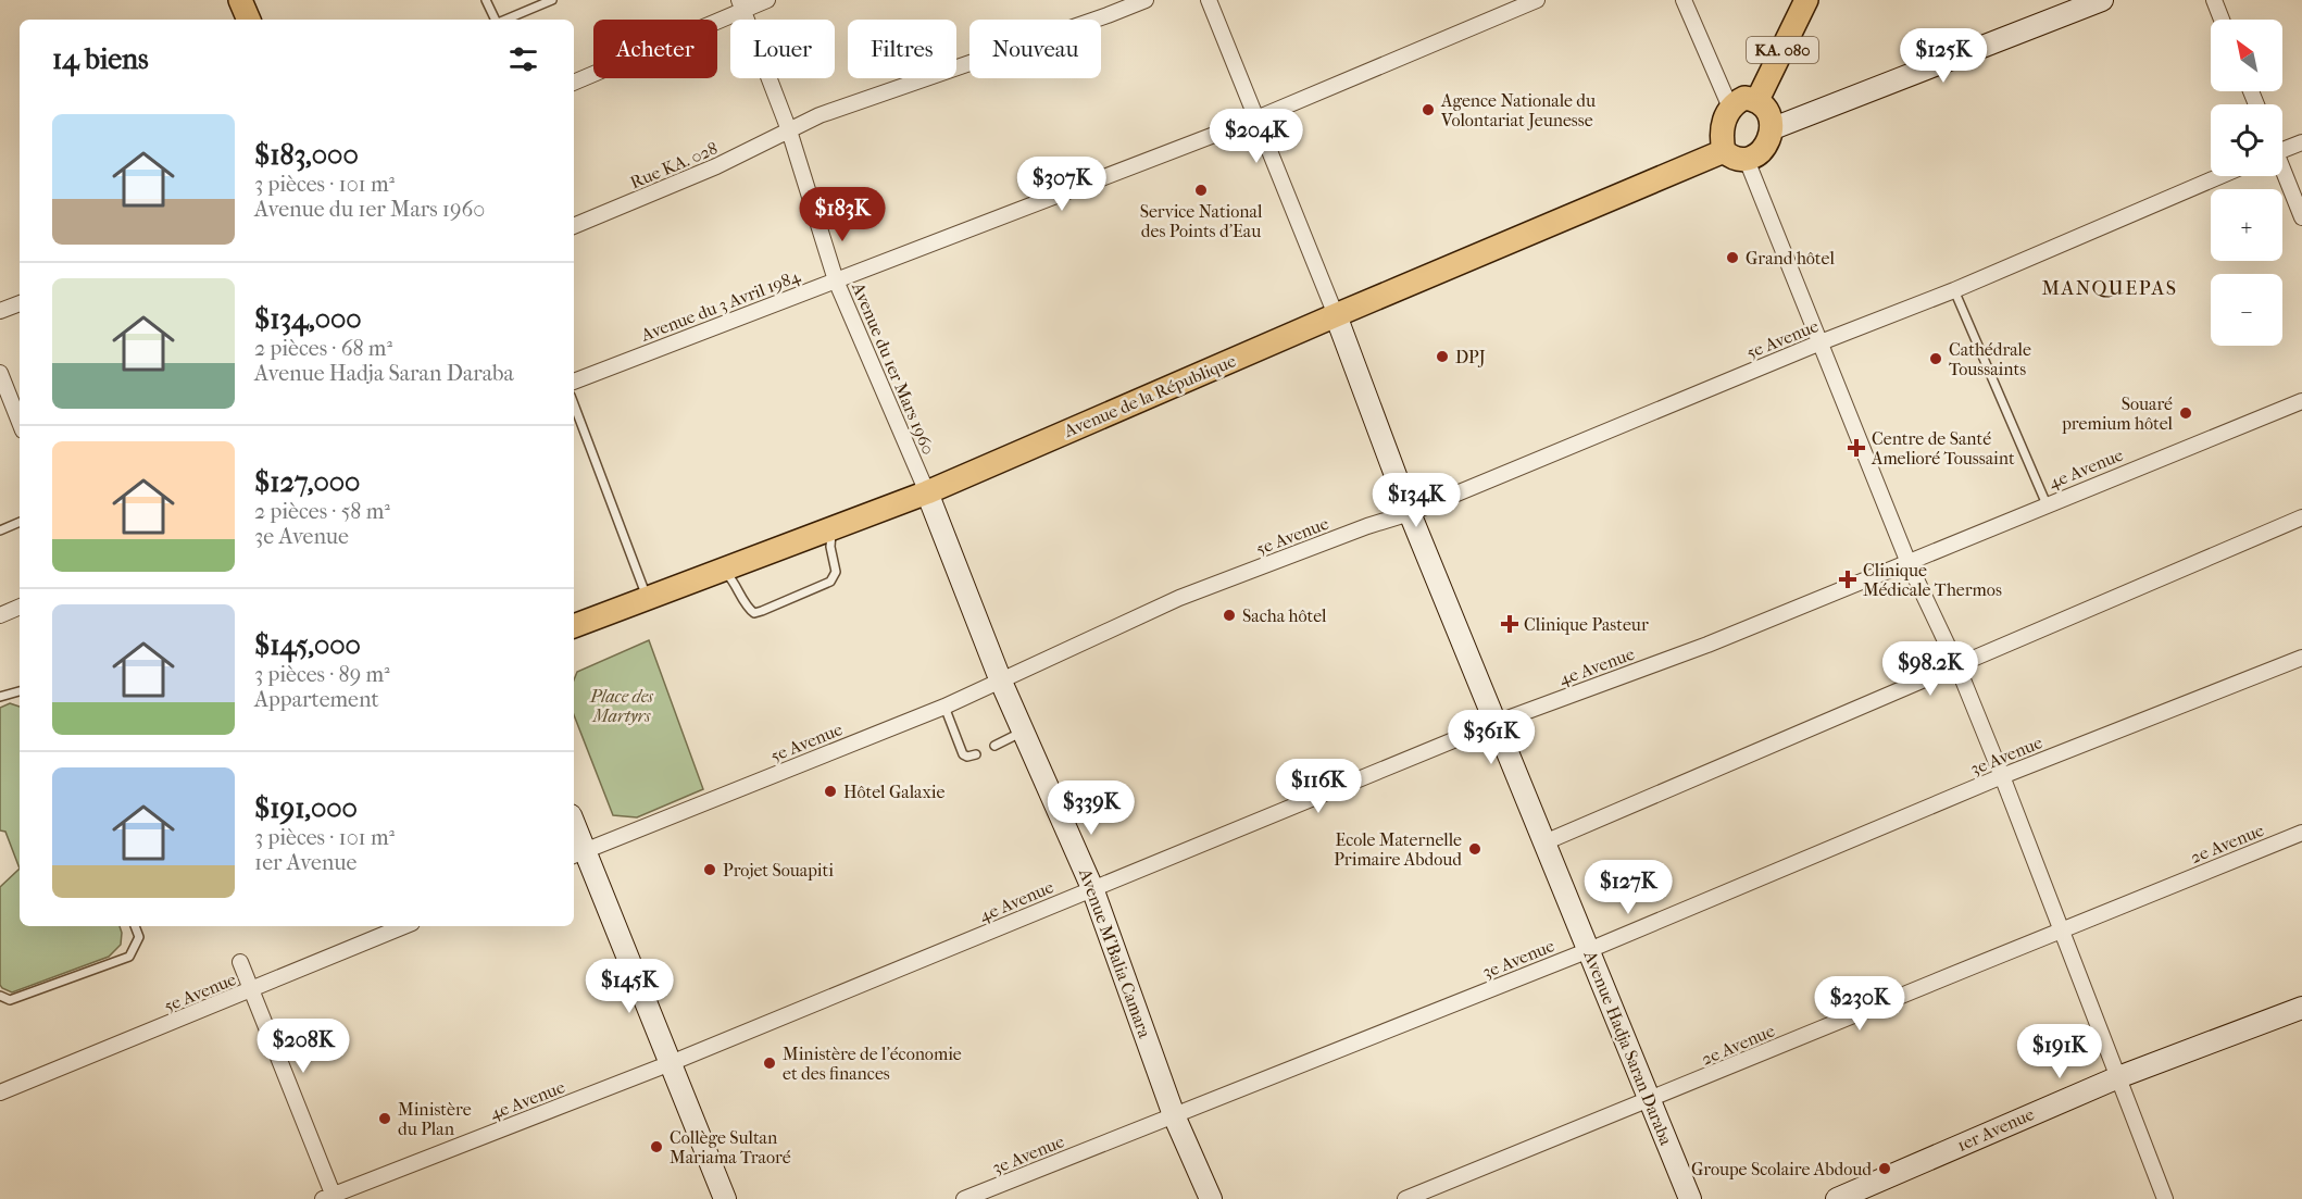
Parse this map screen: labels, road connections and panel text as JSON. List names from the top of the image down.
{
  "streets": {
    "main road": ["KA. 080", "Avenue de la République"],
    "street": [
      "Rue KA. 028",
      "Avenue du 3 Avril 1984",
      "5e Avenue",
      "Avenue du 1er Mars 1960",
      "4e Avenue",
      "3e Avenue",
      "2e Avenue",
      "Avenue M'Balia Camara",
      "Avenue Hadja Saran Daraba",
      "1er Avenue"
    ]
  },
  "crossings": [
    ["KA. 080", "Avenue de la République"],
    ["Rue KA. 028", "Avenue du 1er Mars 1960"],
    ["Avenue du 3 Avril 1984", "Avenue du 1er Mars 1960"],
    ["5e Avenue", "Avenue M'Balia Camara"],
    ["5e Avenue", "Avenue Hadja Saran Daraba"],
    ["Avenue du 1er Mars 1960", "Avenue de la République"],
    ["Avenue du 1er Mars 1960", "Avenue M'Balia Camara"],
    ["Avenue de la République", "Avenue M'Balia Camara"],
    ["Avenue de la République", "Avenue Hadja Saran Daraba"],
    ["4e Avenue", "Avenue M'Balia Camara"],
    ["4e Avenue", "Avenue Hadja Saran Daraba"],
    ["3e Avenue", "Avenue M'Balia Camara"],
    ["3e Avenue", "Avenue Hadja Saran Daraba"],
    ["2e Avenue", "Avenue Hadja Saran Daraba"]
  ],
  "districts": ["MANQUEPAS"],
  "parks": ["Place des Martyrs"],
  "places": {
    "other": [
      "Agence Nationale du Volontariat Jeunesse",
      "Service National des Points d'Eau",
      "Grand hôtel",
      "DPJ",
      "Cathédrale Toussaints",
      "Souaré premium hôtel",
      "Sacha hôtel",
      "Hôtel Galaxie",
      "Ecole Maternelle Primaire Abdoud",
      "Projet Souapiti",
      "Ministère de l'économie et des finances",
      "Ministère du Plan",
      "Collège Sultan Mariama Traoré",
      "Groupe Scolaire Abdoud"
    ],
    "health": ["Centre de Santé Amelioré Toussaint", "Clinique Médicale Thermos", "Clinique Pasteur"]
  },
  "north": "top left",
  "page": {
    "map_buttons": ["+", "−"],
    "chip": [
      "Acheter",
      "Louer",
      "Filtres",
      "Nouveau"
    ],
    "heading": "14 biens",
    "price": [
      "$125K",
      "$204K",
      "$307K",
      "$183K",
      "$134K",
      "$98.2K",
      "$361K",
      "$116K",
      "$339K",
      "$127K",
      "$145K",
      "$230K",
      "$208K",
      "$191K"
    ],
    "list": [
      {
        "name": "$183,000",
        "note": "3 pièces · 101 m² · Avenue du 1er Mars 1960"
      },
      {
        "name": "$134,000",
        "note": "2 pièces · 68 m² · Avenue Hadja Saran Daraba"
      },
      {
        "name": "$127,000",
        "note": "2 pièces · 58 m² · 3e Avenue"
      },
      {
        "name": "$145,000",
        "note": "3 pièces · 89 m² · Appartement"
      },
      {
        "name": "$191,000",
        "note": "3 pièces · 101 m² · 1er Avenue"
      }
    ]
  }
}
